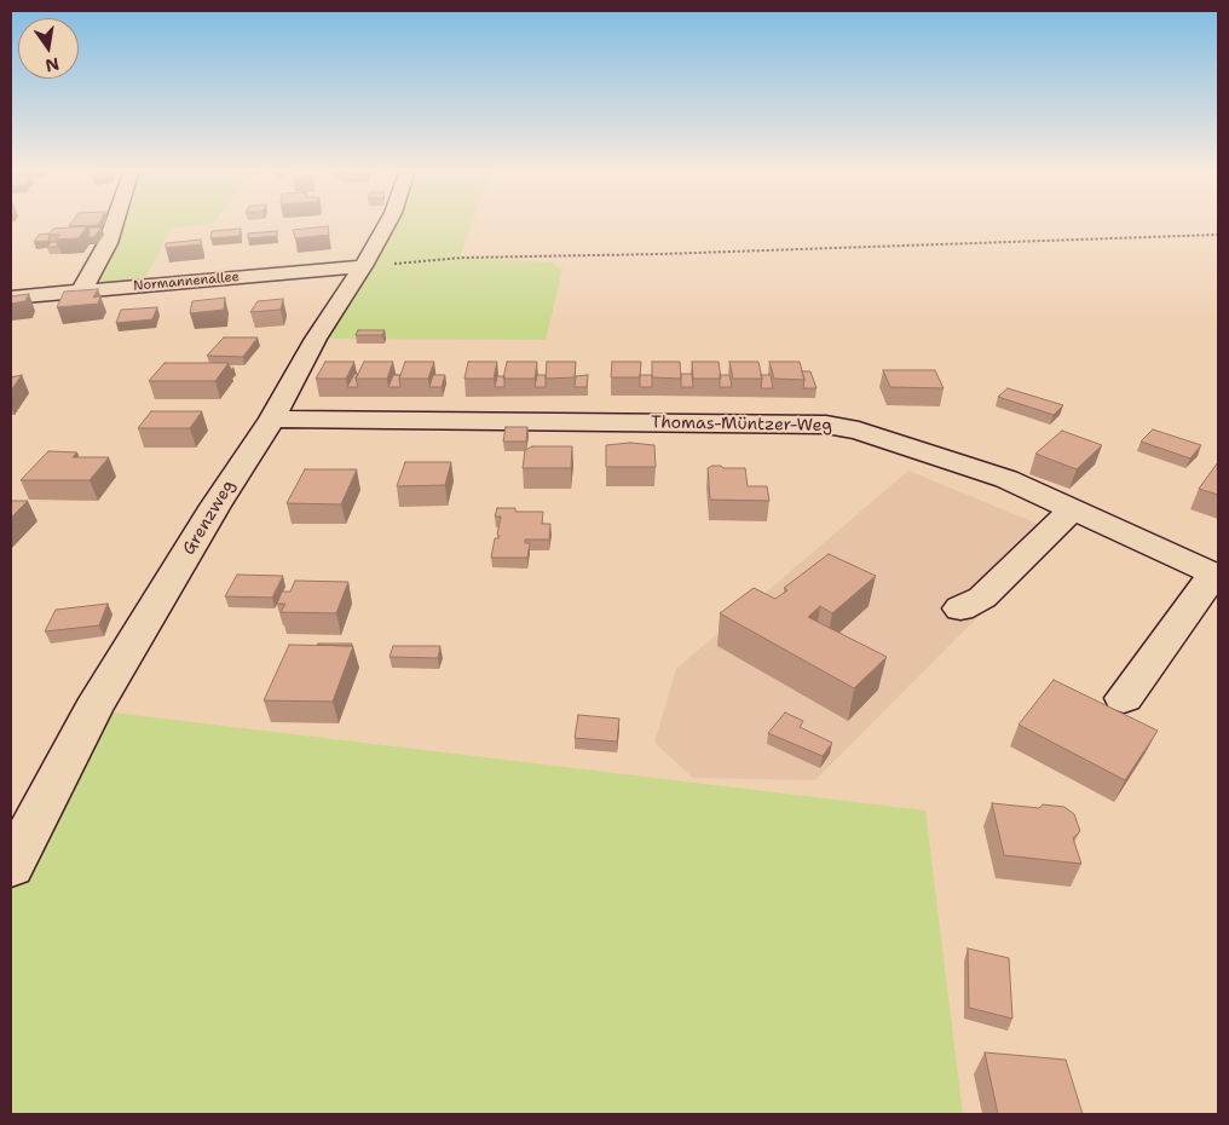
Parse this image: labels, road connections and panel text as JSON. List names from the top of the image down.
{
  "streets": {
    "street": ["Normannenallee", "Thomas-Müntzer-Weg", "Grenzweg"]
  },
  "crossings": [
    ["Normannenallee", "Grenzweg"],
    ["Thomas-Müntzer-Weg", "Grenzweg"]
  ],
  "north": "bottom"
}
